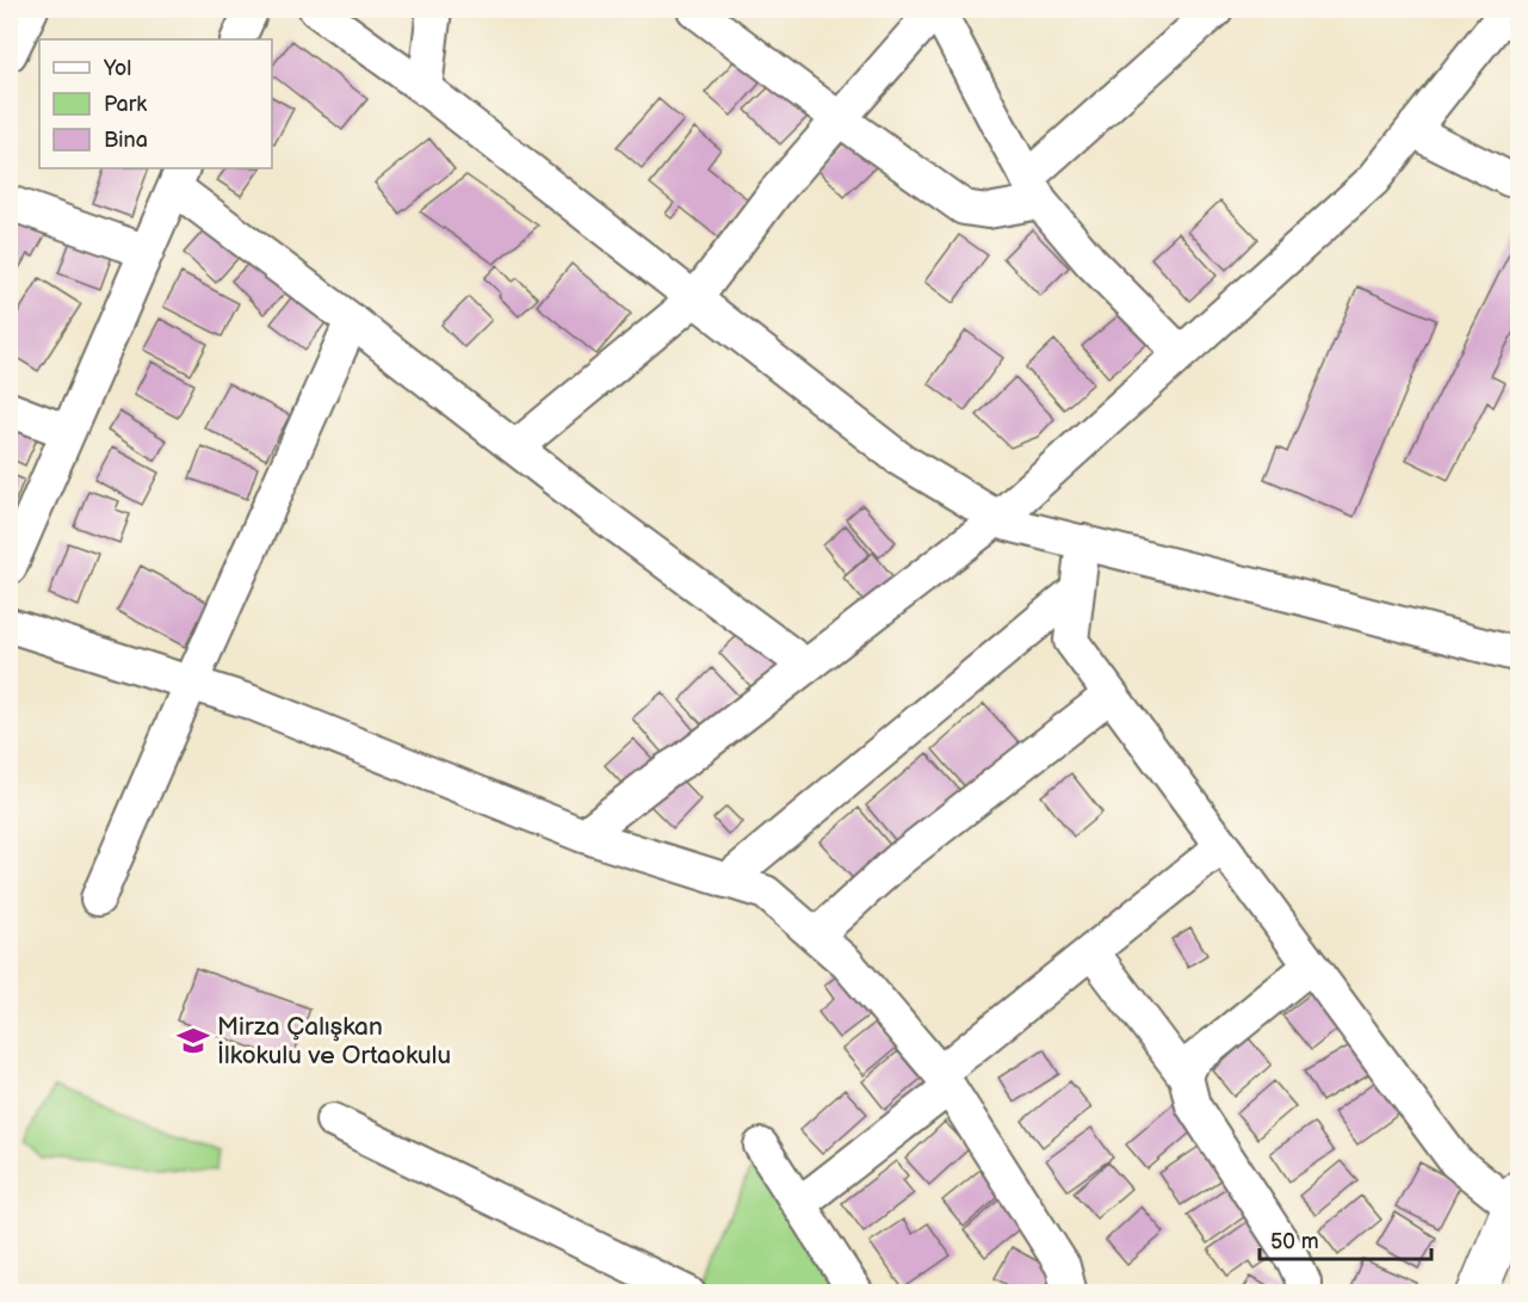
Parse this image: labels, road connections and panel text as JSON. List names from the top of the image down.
{
  "places": {
    "school or university": ["Mirza Çalışkan İlkokulu ve Ortaokulu"]
  },
  "legend": ["Yol", "Park", "Bina"],
  "scale_bar": "50 m"
}
